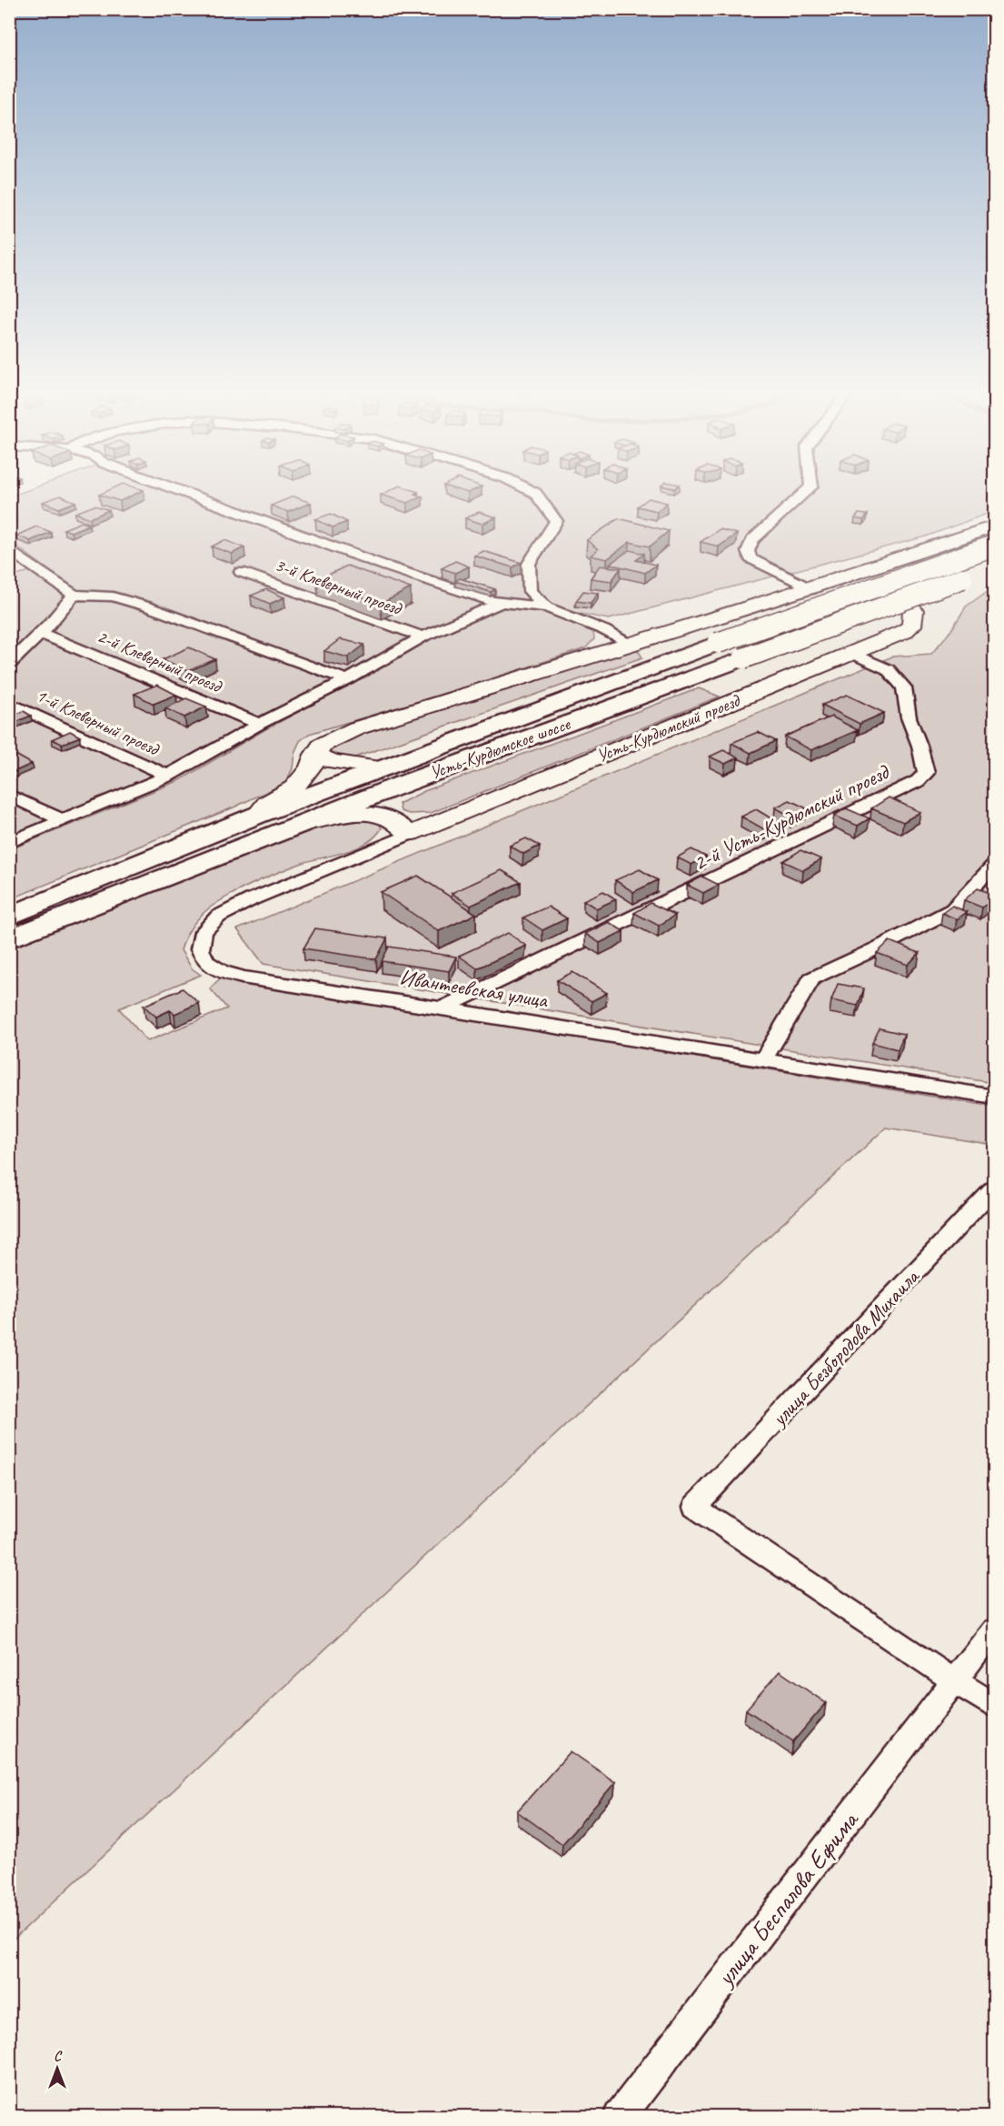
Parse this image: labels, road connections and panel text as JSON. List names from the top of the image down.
{
  "streets": {
    "main road": ["Усть-Курдюмское шоссе"],
    "street": [
      "3-й Клеверный проезд",
      "2-й Клеверный проезд",
      "1-й Клеверный проезд",
      "Усть-Курдюмский проезд",
      "2-й Усть-Курдюмский проезд",
      "Ивантеевская улица",
      "улица Безбородова Михаила",
      "улица Беспалова Ефима"
    ]
  },
  "crossings": [
    ["Усть-Курдюмский проезд", "2-й Усть-Курдюмский проезд"],
    ["Усть-Курдюмский проезд", "Ивантеевская улица"],
    ["2-й Усть-Курдюмский проезд", "Ивантеевская улица"],
    ["улица Безбородова Михаила", "улица Беспалова Ефима"]
  ],
  "north": "top"
}
